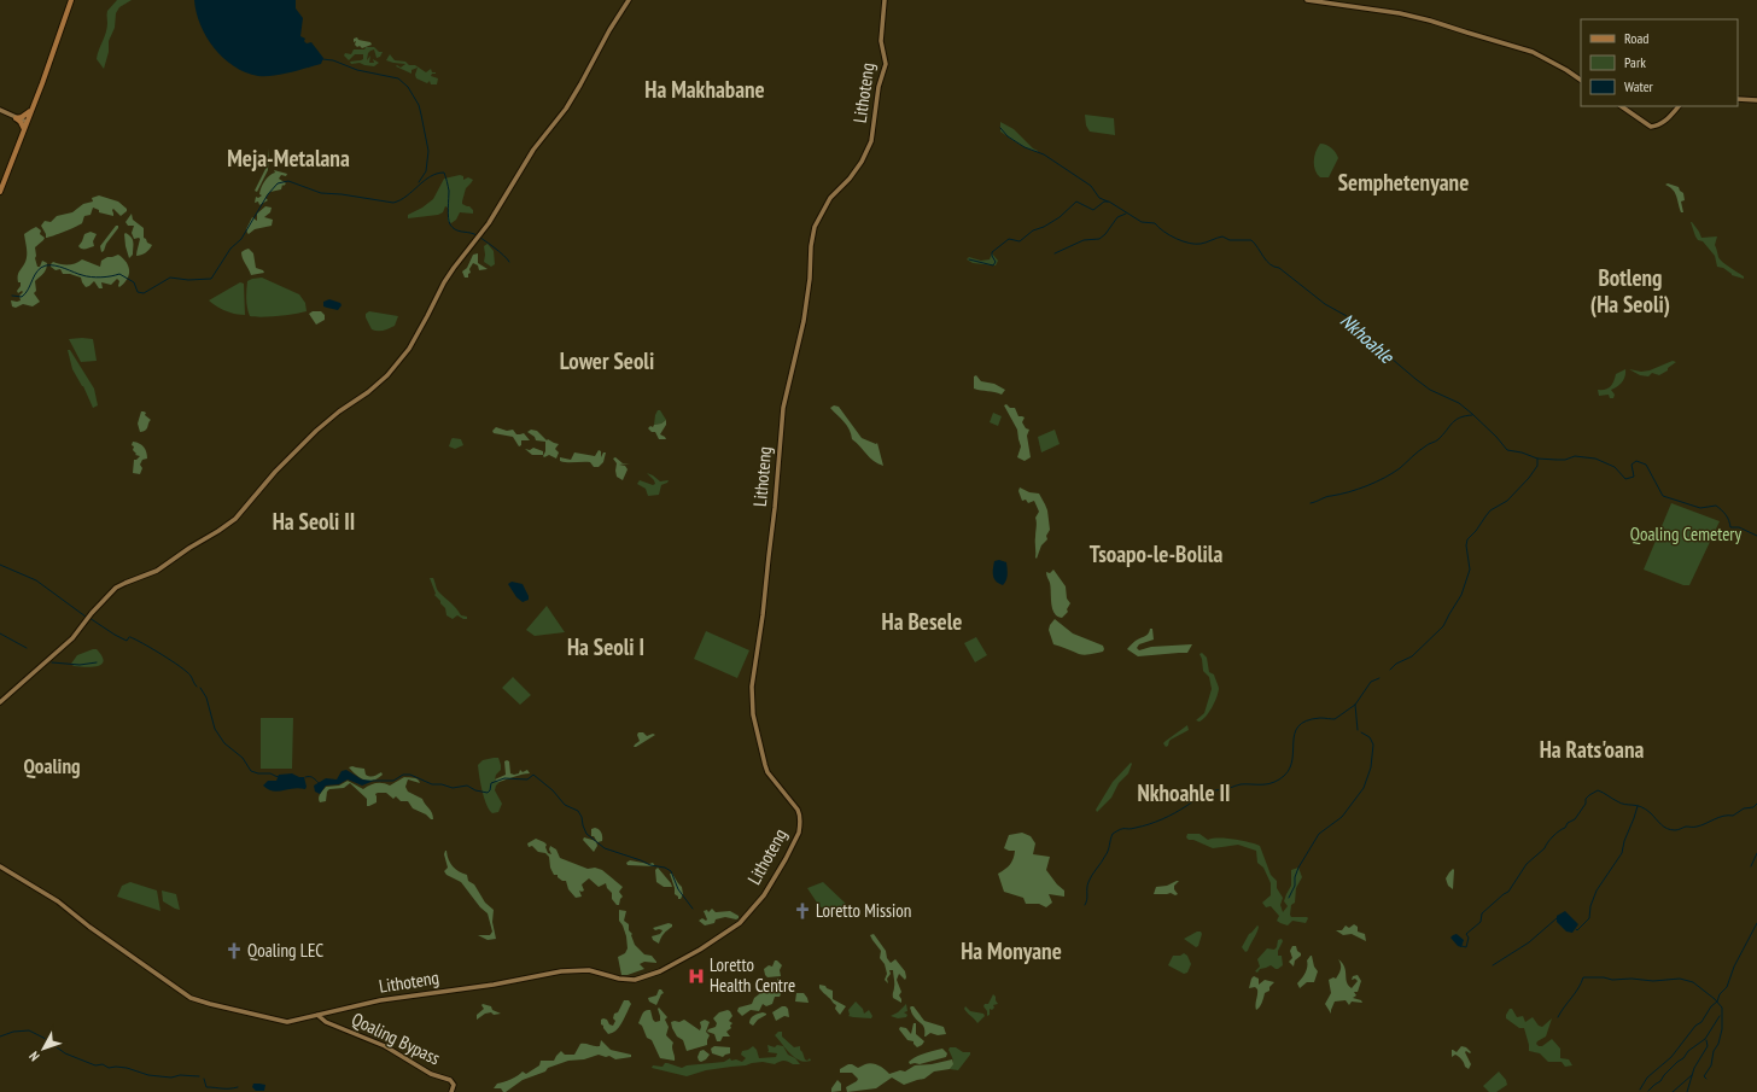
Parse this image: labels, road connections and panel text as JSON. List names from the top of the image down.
{
  "streets": {
    "main road": ["Lithoteng", "Qoaling Bypass"]
  },
  "crossings": [
    ["Lithoteng", "Qoaling Bypass"]
  ],
  "districts": [
    "Ha Makhabane",
    "Meja-Metalana",
    "Semphetenyane",
    "Botleng (Ha Seoli)",
    "Lower Seoli",
    "Ha Seoli II",
    "Tsoapo-le-Bolila",
    "Ha Besele",
    "Ha Seoli I",
    "Ha Rats'oana",
    "Qoaling",
    "Nkhoahle II",
    "Ha Monyane"
  ],
  "water": ["Nkhoahle"],
  "parks": ["Qoaling Cemetery"],
  "places": {
    "church": ["Loretto Mission", "Qoaling LEC"],
    "hospital": ["Loretto Health Centre"]
  },
  "legend": ["Road", "Park", "Water"],
  "north": "bottom left"
}
